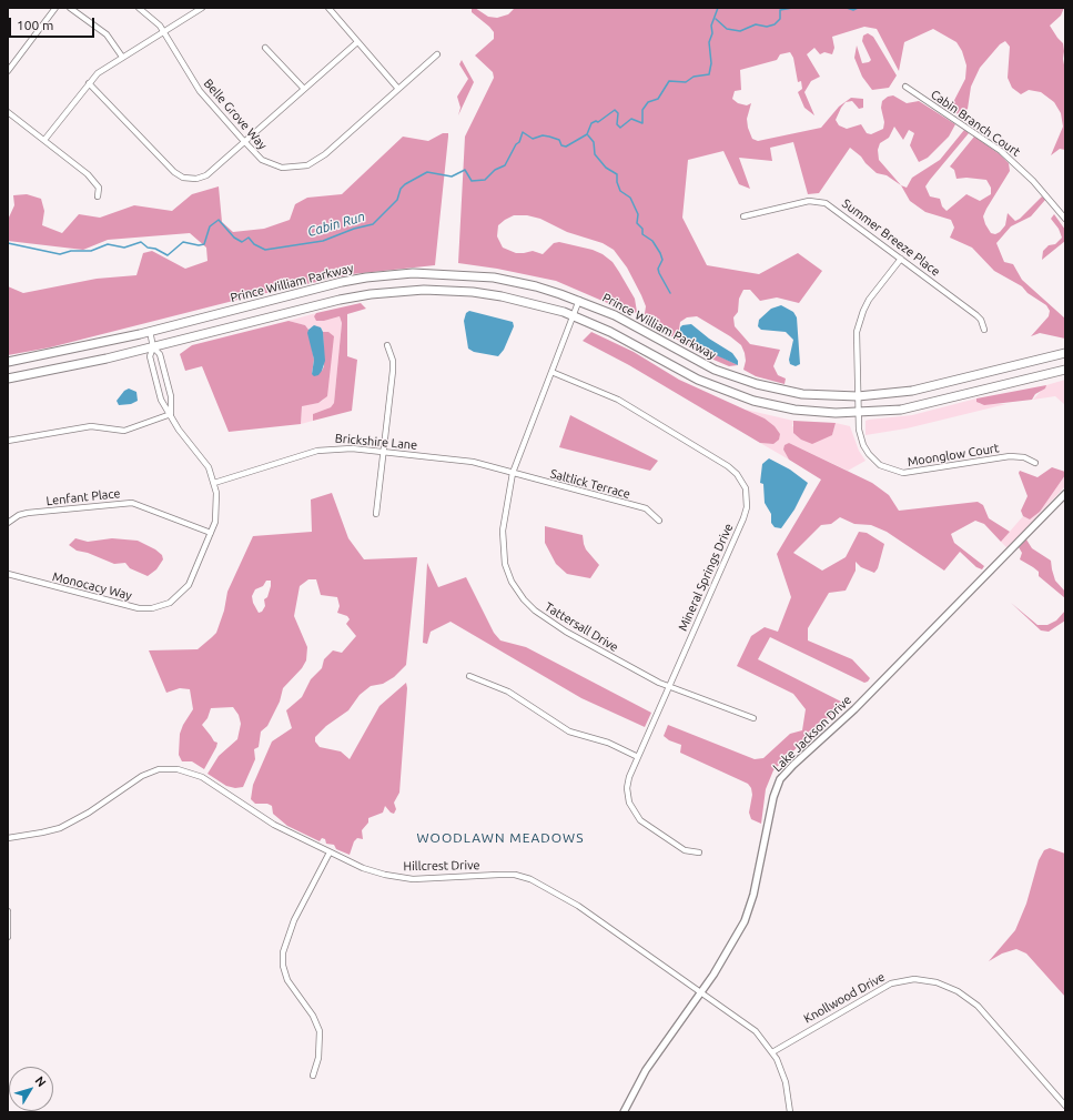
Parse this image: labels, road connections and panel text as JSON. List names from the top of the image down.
{
  "streets": {
    "highway": ["Prince William Parkway"],
    "street": [
      "Belle Grove Way",
      "Cabin Branch Court",
      "Summer Breeze Place",
      "Brickshire Lane",
      "Moonglow Court",
      "Saltlick Terrace",
      "Lenfant Place",
      "Mineral Springs Drive",
      "Monocacy Way",
      "Tattersall Drive",
      "Lake Jackson Drive",
      "Hillcrest Drive",
      "Knollwood Drive"
    ]
  },
  "crossings": [
    ["Summer Breeze Place", "Moonglow Court"],
    ["Prince William Parkway", "Moonglow Court"],
    ["Prince William Parkway", "Monocacy Way"],
    ["Prince William Parkway", "Tattersall Drive"],
    ["Brickshire Lane", "Saltlick Terrace"],
    ["Brickshire Lane", "Monocacy Way"],
    ["Brickshire Lane", "Tattersall Drive"],
    ["Saltlick Terrace", "Tattersall Drive"],
    ["Lenfant Place", "Monocacy Way"],
    ["Mineral Springs Drive", "Tattersall Drive"],
    ["Lake Jackson Drive", "Hillcrest Drive"],
    ["Hillcrest Drive", "Knollwood Drive"]
  ],
  "districts": ["WOODLAWN MEADOWS"],
  "water": ["Cabin Run"],
  "scale_bar": "100 m",
  "north": "top right"
}
